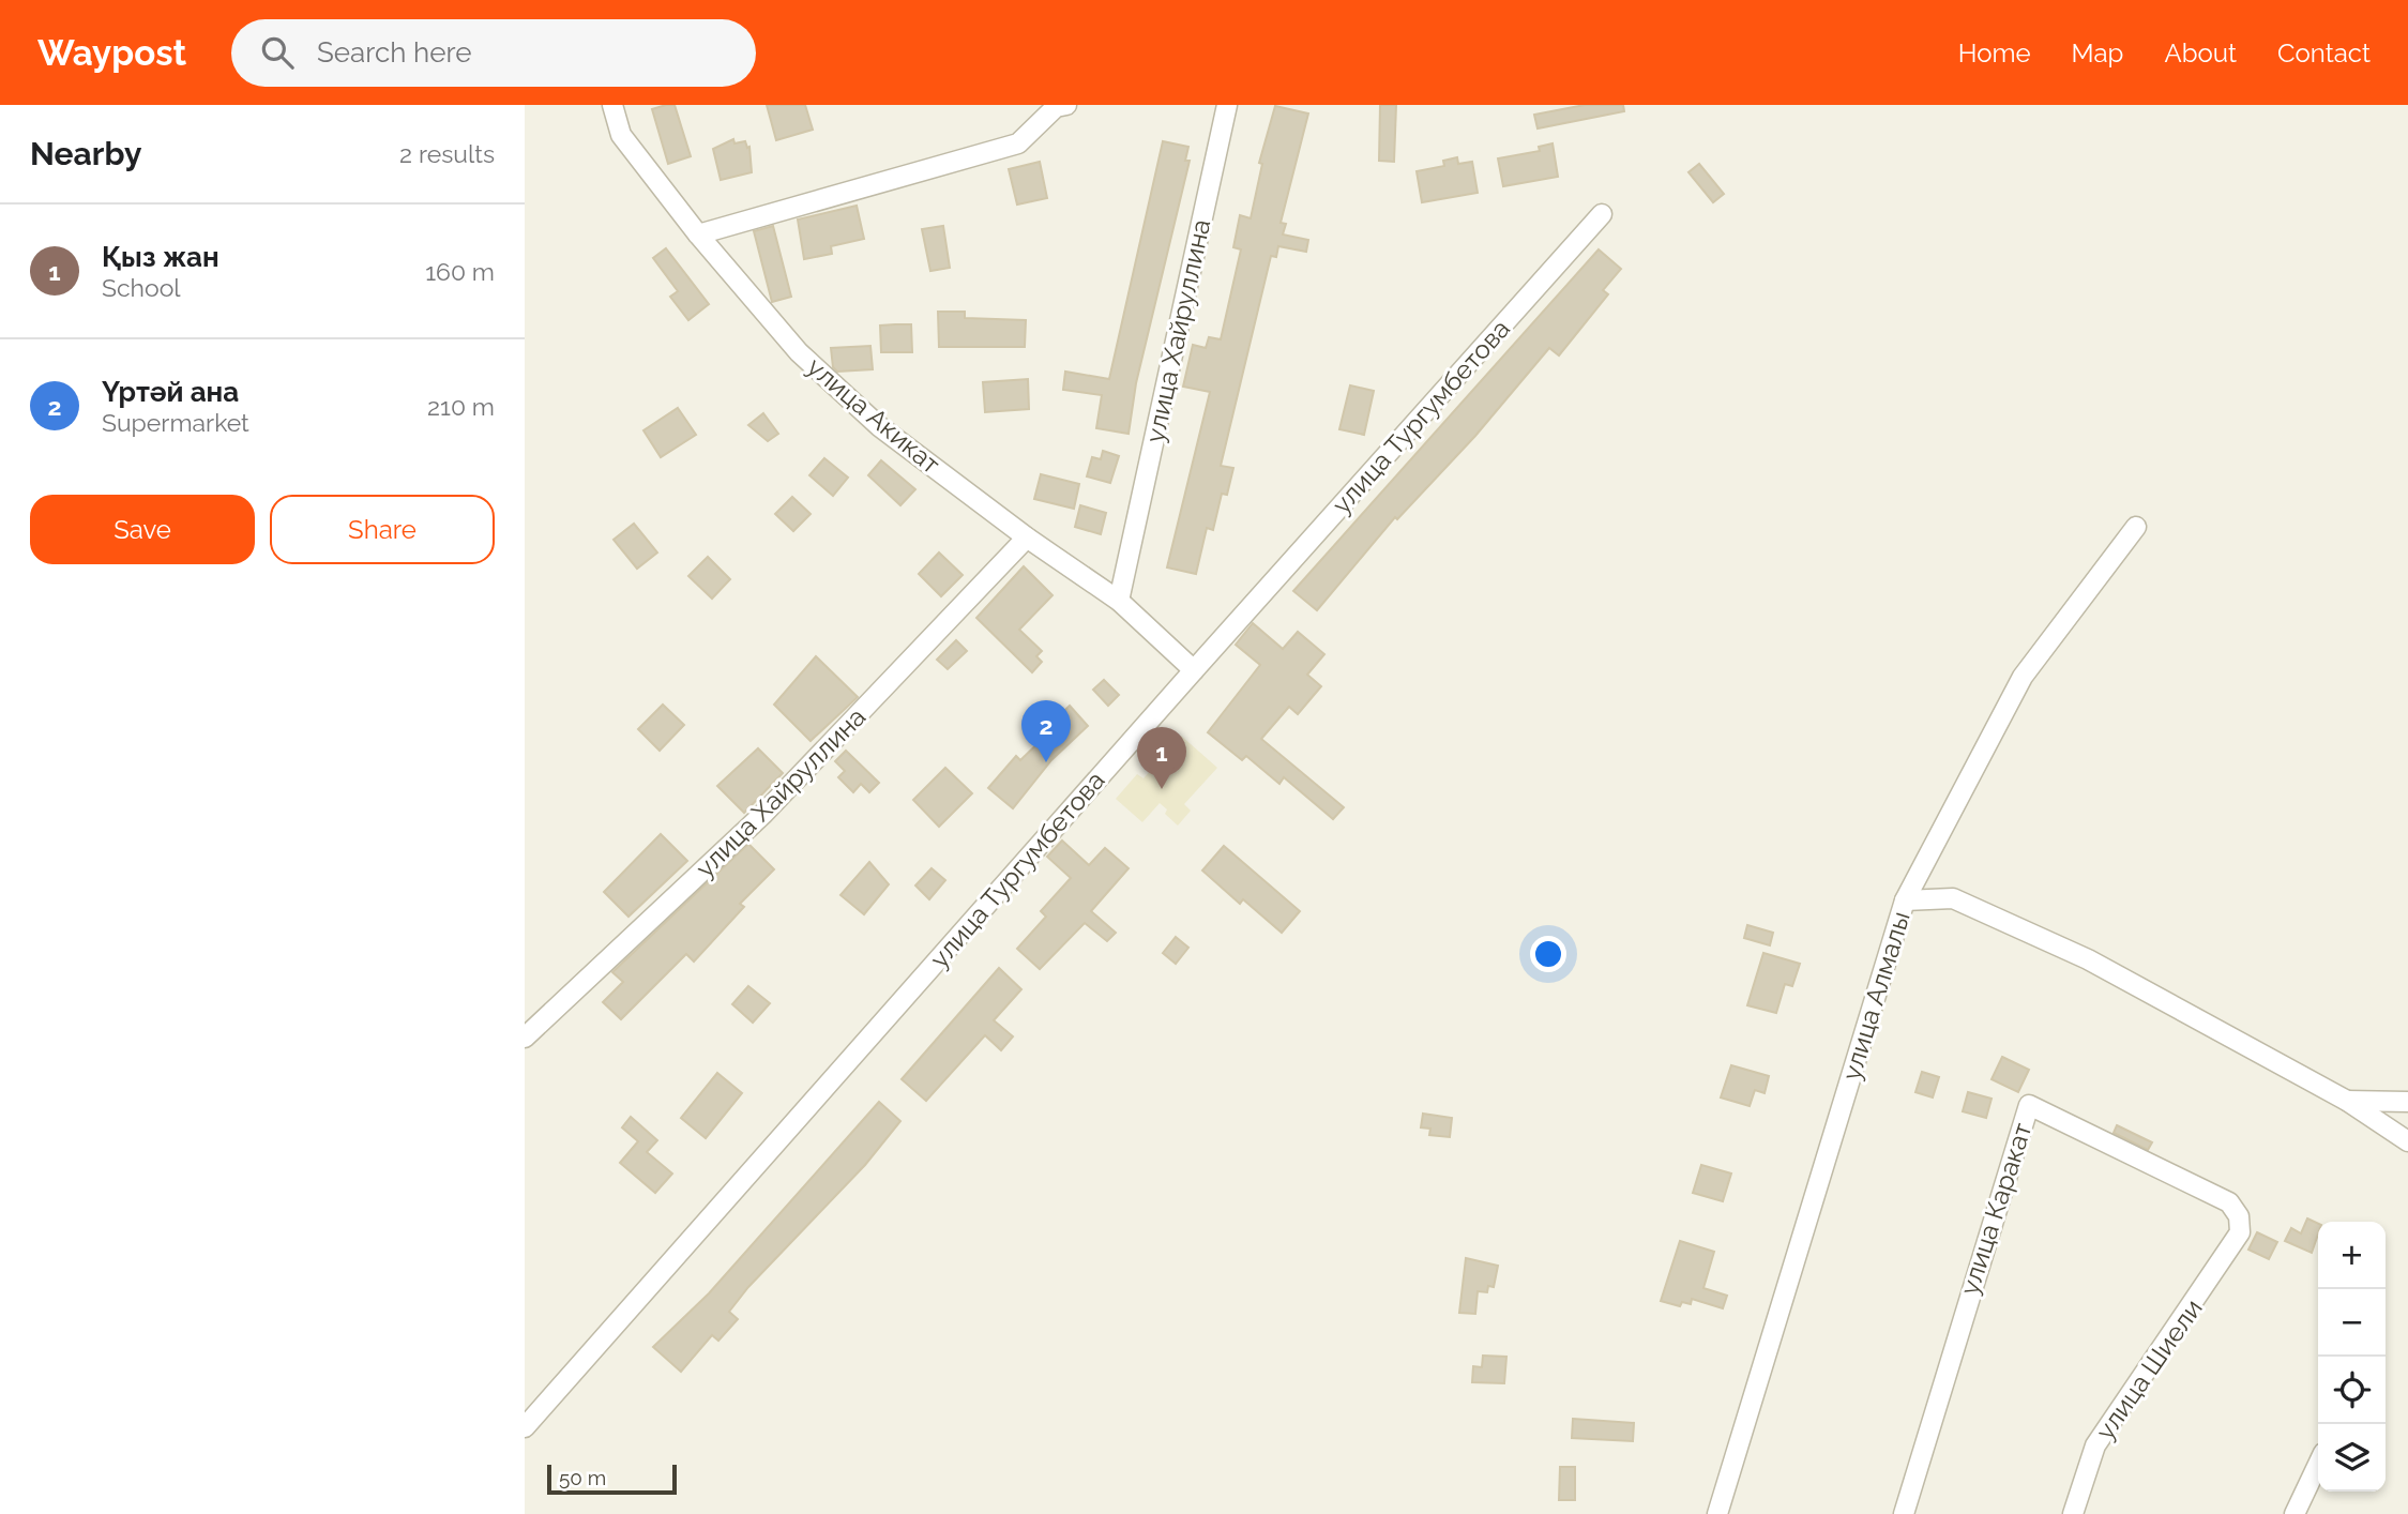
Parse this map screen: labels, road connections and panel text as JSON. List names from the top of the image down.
{
  "streets": {
    "street": [
      "улица Хайруллина",
      "улица Акикат",
      "улица Тургумбетова",
      "улица Алмалы",
      "улица Каракат",
      "улица Шиели"
    ]
  },
  "crossings": [
    ["улица Хайруллина", "улица Акикат"],
    ["улица Акикат", "улица Тургумбетова"],
    ["улица Каракат", "улица Шиели"]
  ],
  "scale_bar": "50 m",
  "page": {
    "header": "Waypost",
    "search": "Search here",
    "nav": [
      "Home",
      "Map",
      "About",
      "Contact"
    ],
    "heading": ["Nearby", "2 results"],
    "list": [
      {
        "mark": "1",
        "name": "Қыз жан",
        "note": "School",
        "value": "160 m"
      },
      {
        "mark": "2",
        "name": "Үртәй ана",
        "note": "Supermarket",
        "value": "210 m"
      }
    ],
    "buttons": ["Save", "Share"],
    "pins": ["2", "1"],
    "map_buttons": ["+", "−"],
    "scale": "50 m"
  }
}
